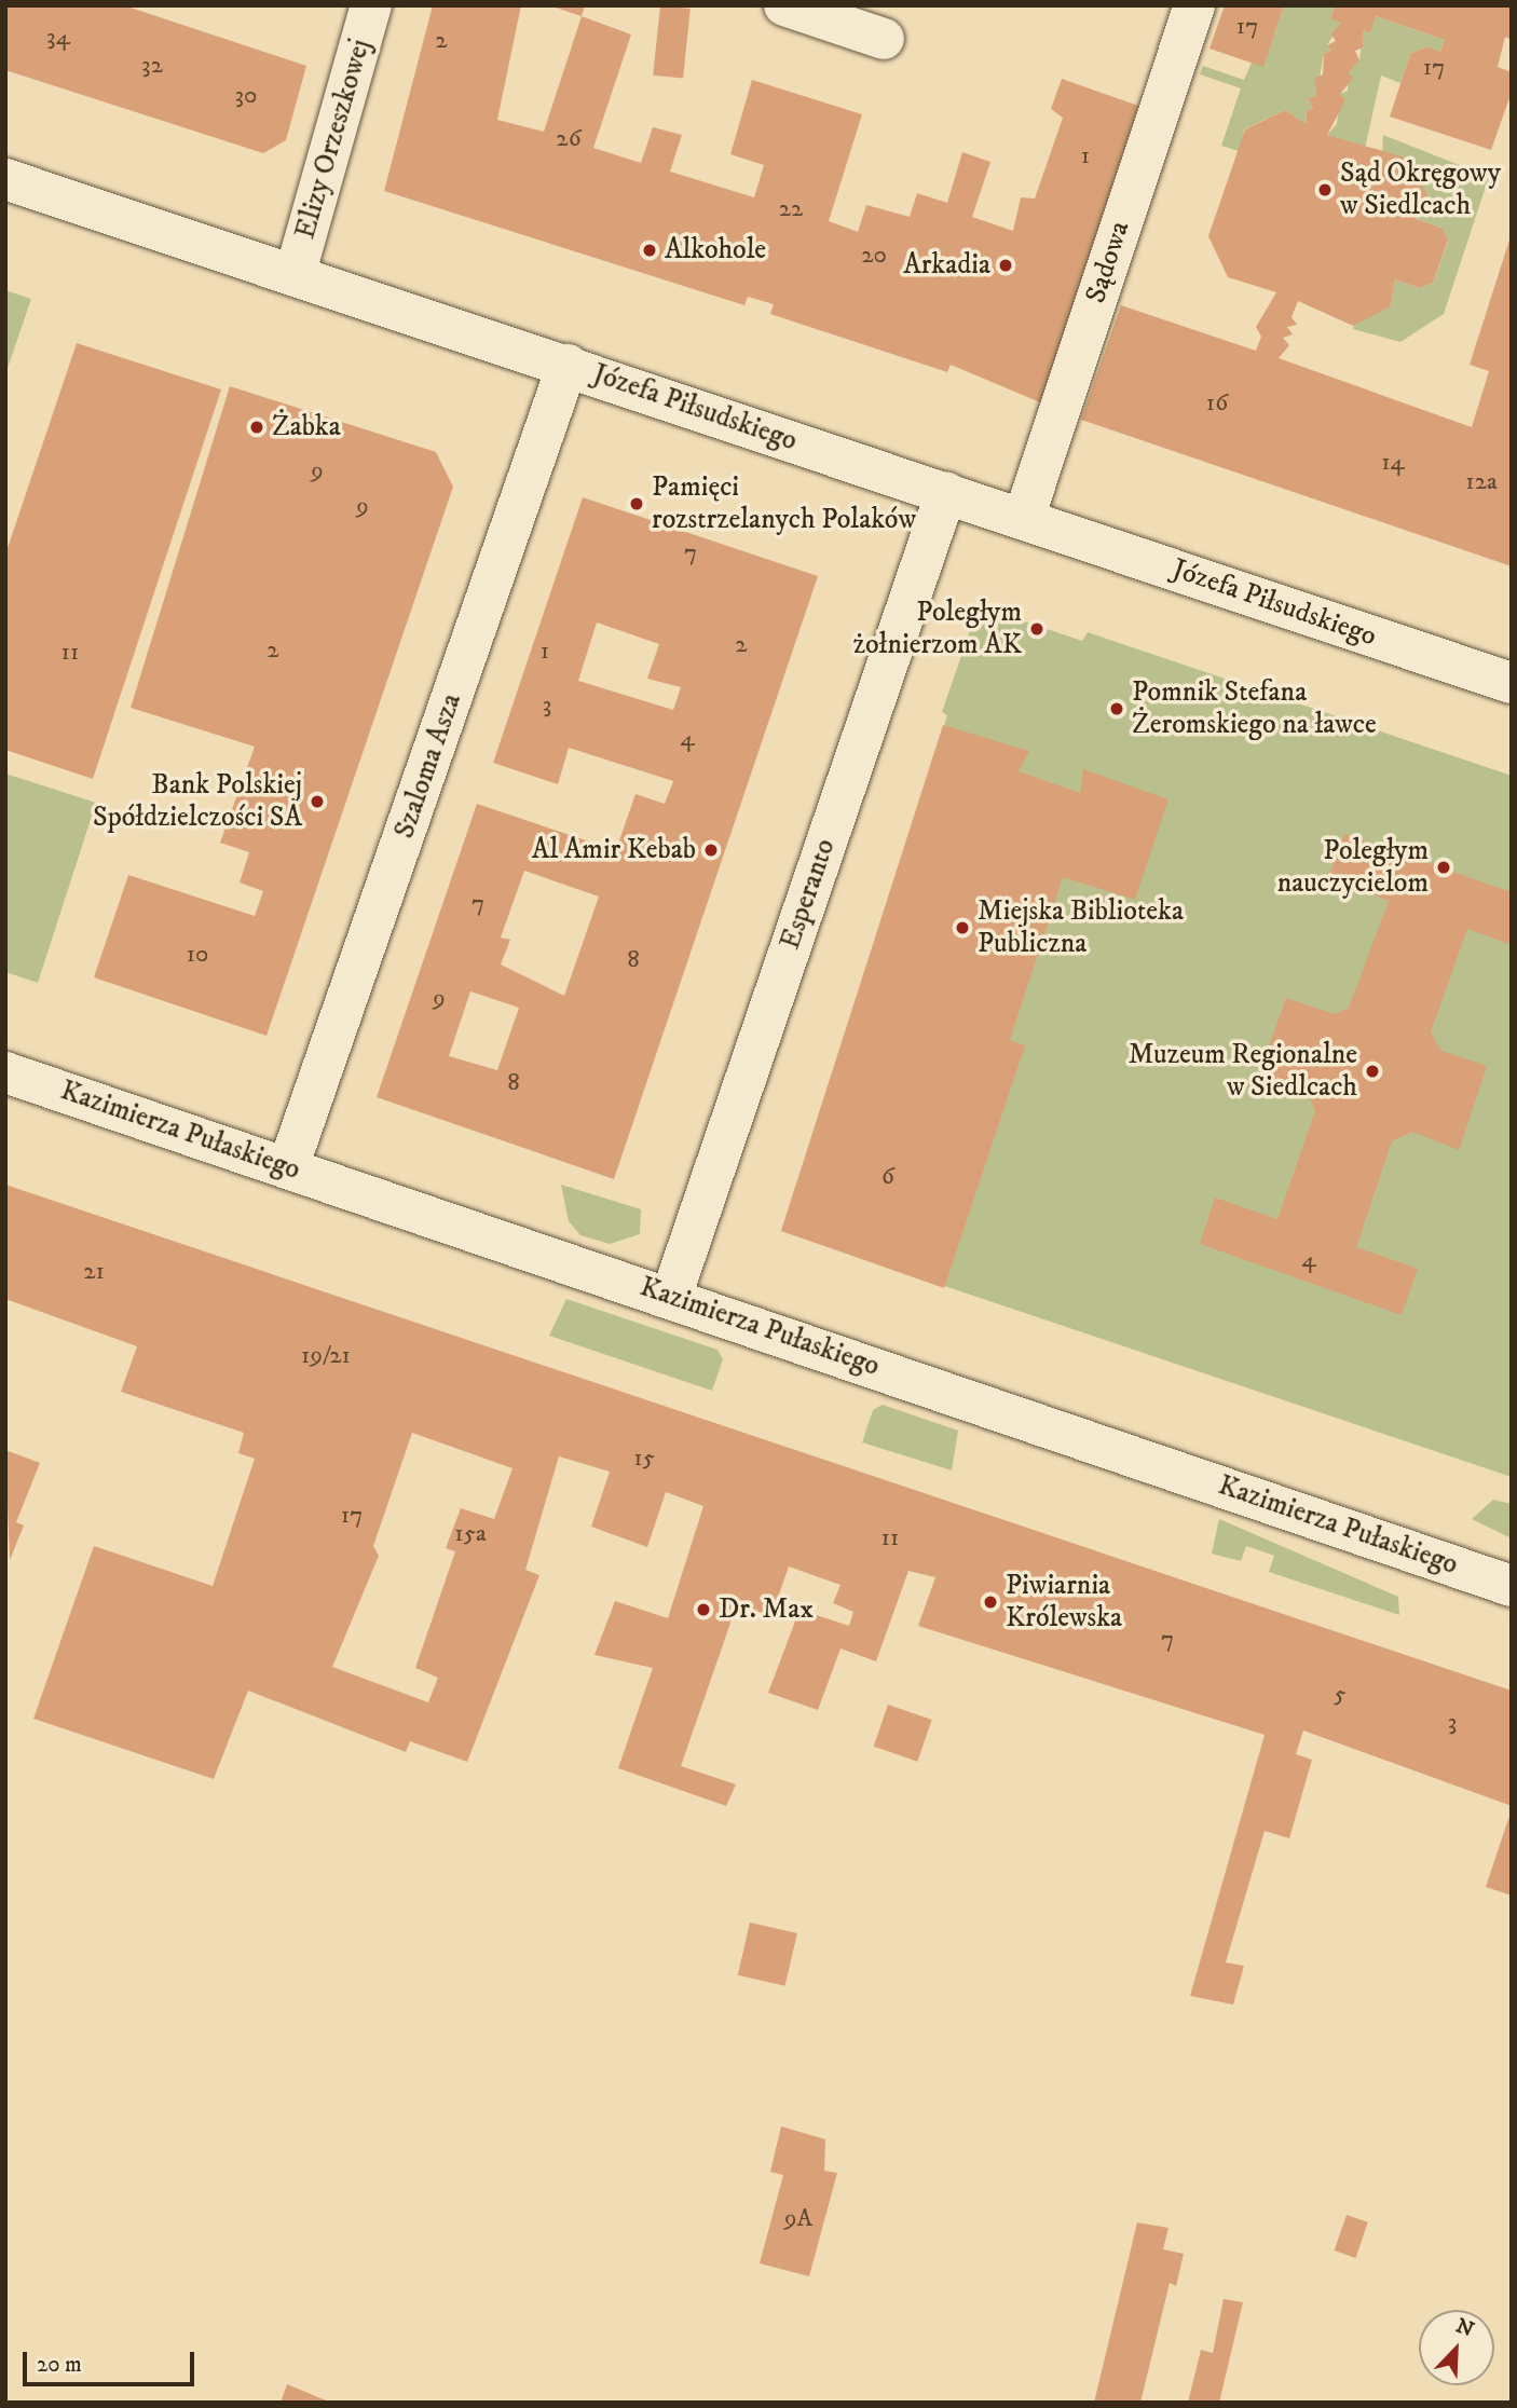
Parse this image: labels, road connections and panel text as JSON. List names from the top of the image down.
{
  "streets": {
    "street": [
      "Elizy Orzeszkowej",
      "Sądowa",
      "Józefa Piłsudskiego",
      "Szaloma Asza",
      "Esperanto",
      "Kazimierza Pułaskiego"
    ]
  },
  "crossings": [
    ["Elizy Orzeszkowej", "Józefa Piłsudskiego"],
    ["Sądowa", "Józefa Piłsudskiego"],
    ["Józefa Piłsudskiego", "Szaloma Asza"],
    ["Józefa Piłsudskiego", "Esperanto"],
    ["Szaloma Asza", "Kazimierza Pułaskiego"],
    ["Esperanto", "Kazimierza Pułaskiego"]
  ],
  "places": [
    "Sąd Okręgowy w Siedlcach",
    "Alkohole",
    "Arkadia",
    "Żabka",
    "Pamięci rozstrzelanych Polaków",
    "Poległym żołnierzom AK",
    "Pomnik Stefana Żeromskiego na ławce",
    "Bank Polskiej Spółdzielczości SA",
    "Al Amir Kebab",
    "Poległym nauczycielom",
    "Miejska Biblioteka Publiczna",
    "Muzeum Regionalne w Siedlcach",
    "Piwiarnia Królewska",
    "Dr. Max"
  ],
  "house_numbers": [
    "17",
    "34",
    "2",
    "32",
    "17",
    "30",
    "26",
    "1",
    "22",
    "20",
    "16",
    "14",
    "9",
    "12a",
    "9",
    "7",
    "2",
    "2",
    "1",
    "11",
    "3",
    "4",
    "7",
    "10",
    "8",
    "9",
    "8",
    "6",
    "4",
    "21",
    "19/21",
    "15",
    "17",
    "15a",
    "11",
    "7",
    "5",
    "3",
    "9A"
  ],
  "scale_bar": "20 m",
  "north": "top right"
}
